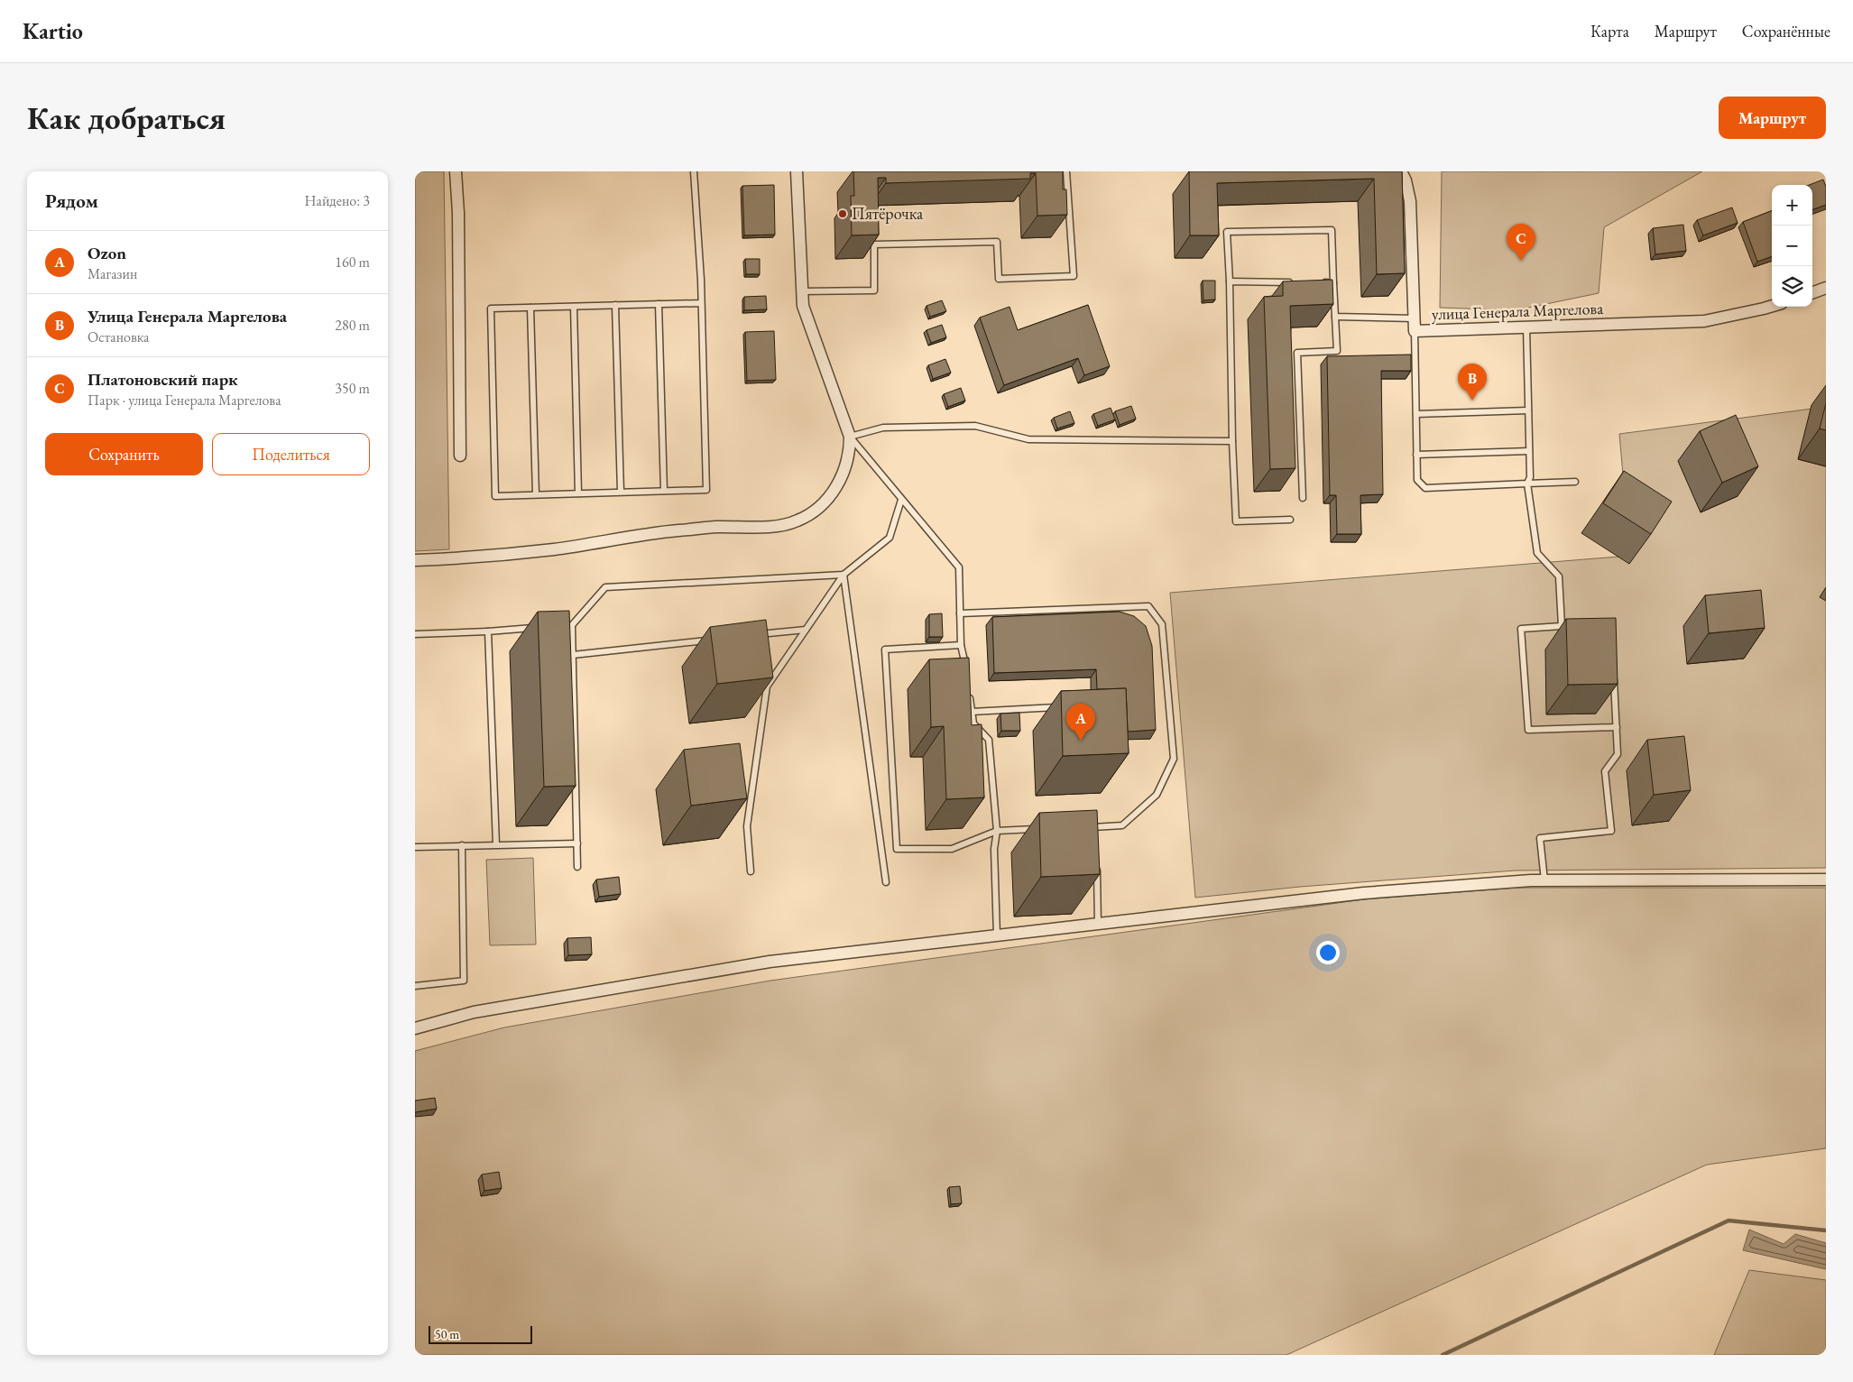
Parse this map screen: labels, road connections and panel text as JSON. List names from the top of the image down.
{
  "streets": {
    "street": ["улица Генерала Маргелова"]
  },
  "places": ["Пятёрочка"],
  "scale_bar": "50 m",
  "page": {
    "header": "Kartio",
    "nav": ["Карта", "Маршрут", "Сохранённые"],
    "buttons": [
      "Маршрут",
      ["Сохранить", "Поделиться"]
    ],
    "title": "Как добраться",
    "heading": ["Рядом", "Найдено: 3"],
    "map_buttons": ["+", "−"],
    "pins": ["C", "B", "A"],
    "list": [
      {
        "mark": "A",
        "name": "Ozon",
        "note": "Магазин",
        "value": "160 m"
      },
      {
        "mark": "B",
        "name": "Улица Генерала Маргелова",
        "note": "Остановка",
        "value": "280 m"
      },
      {
        "mark": "C",
        "name": "Платоновский парк",
        "note": "Парк · улица Генерала Маргелова",
        "value": "350 m"
      }
    ],
    "scale": "50 m"
  }
}
